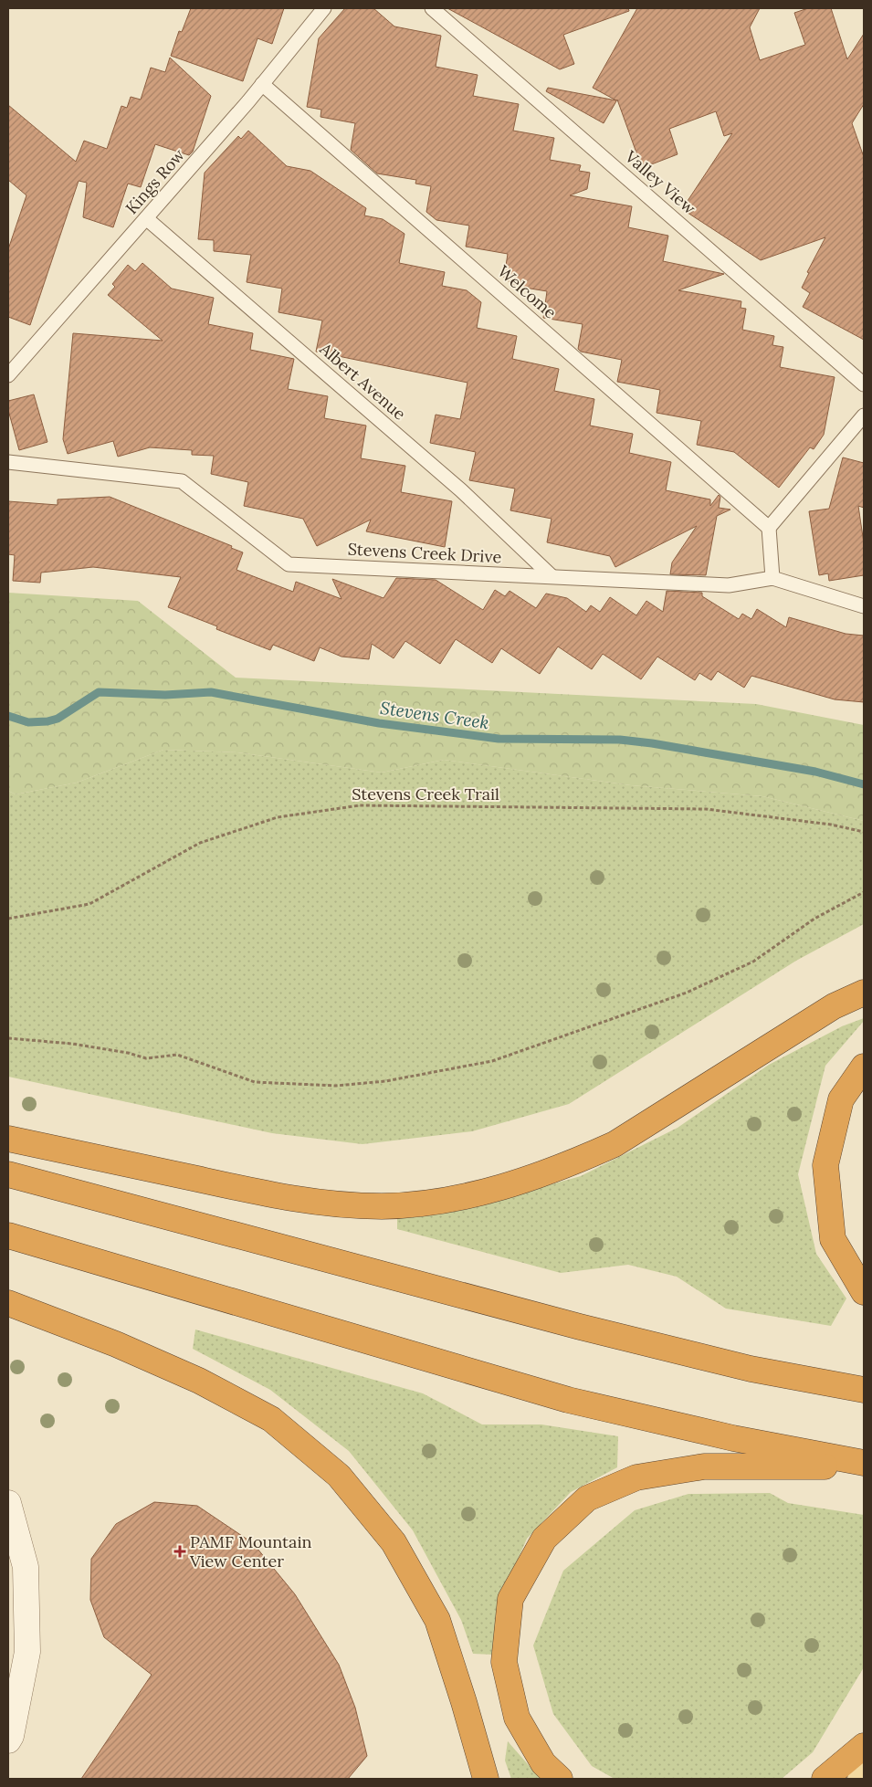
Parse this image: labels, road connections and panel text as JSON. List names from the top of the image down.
{
  "streets": {
    "lane": [
      "Kings Row",
      "Valley View",
      "Welcome",
      "Albert Avenue",
      "Stevens Creek Drive"
    ],
    "path": ["Stevens Creek Trail"]
  },
  "crossings": [
    ["Kings Row", "Welcome"],
    ["Kings Row", "Albert Avenue"],
    ["Albert Avenue", "Stevens Creek Drive"]
  ],
  "water": ["Stevens Creek"],
  "places": {
    "health": ["PAMF Mountain View Center"]
  }
}
